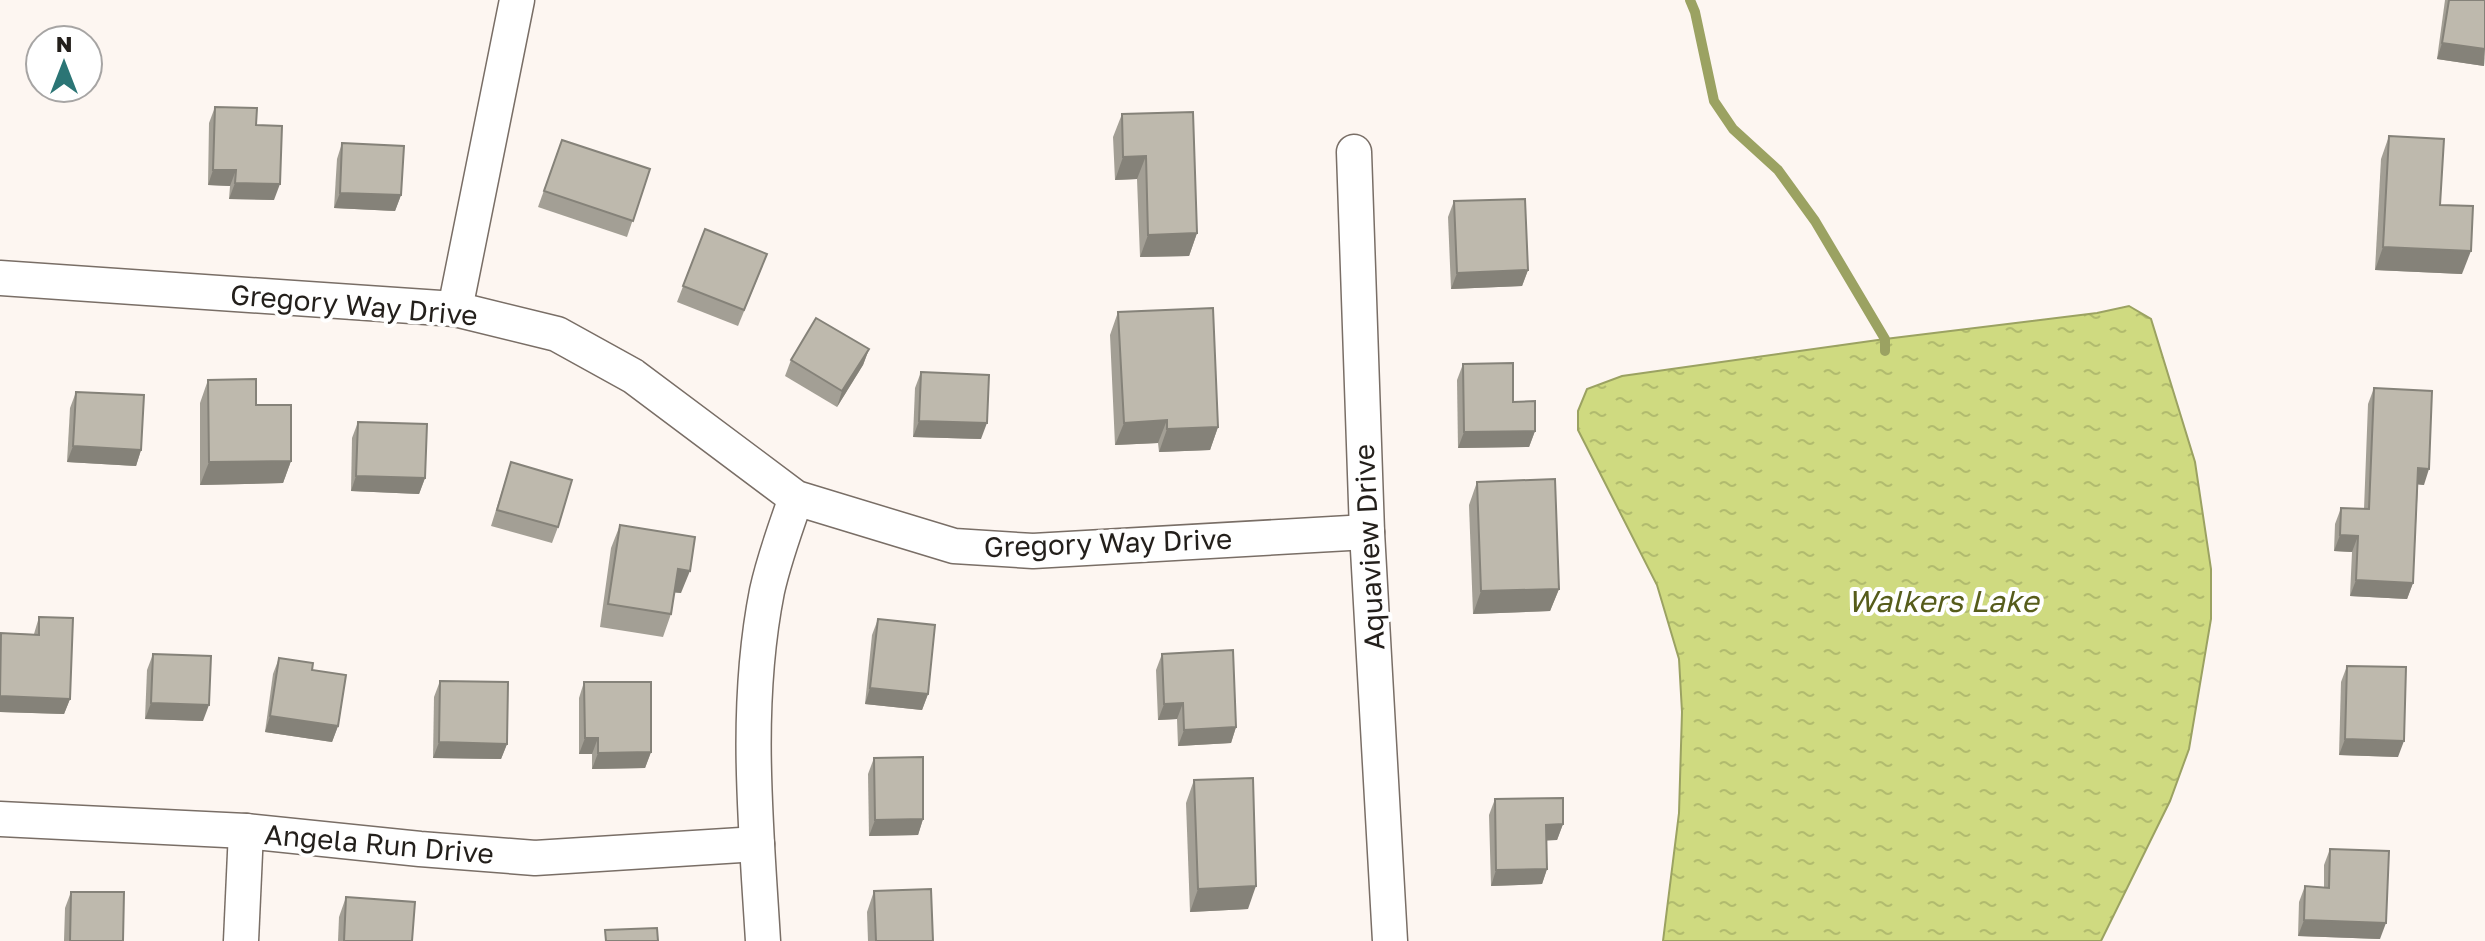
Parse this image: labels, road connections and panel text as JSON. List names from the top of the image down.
{
  "streets": {
    "street": ["Gregory Way Drive", "Aquaview Drive", "Angela Run Drive"]
  },
  "crossings": [
    ["Gregory Way Drive", "Aquaview Drive"]
  ],
  "water": ["Walkers Lake"],
  "north": "top"
}
